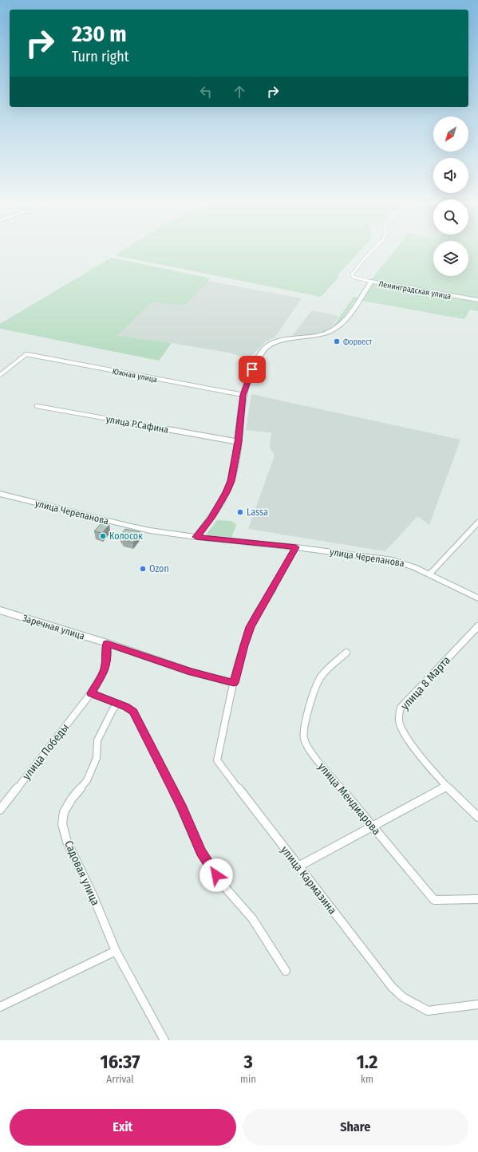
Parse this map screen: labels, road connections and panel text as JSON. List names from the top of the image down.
{
  "streets": {
    "street": [
      "Ленинградская улица",
      "Южная улица",
      "улица Р.Сафина",
      "улица Черепанова",
      "Заречная улица",
      "улица 8 Марта",
      "улица Победы",
      "улица Мендиарова",
      "Садовая улица",
      "улица Кармазина"
    ]
  },
  "crossings": [
    ["Заречная улица", "улица Победы"],
    ["Заречная улица", "улица Кармазина"]
  ],
  "places": [
    "Форвест",
    "Lassa",
    "Колосок",
    "Ozon"
  ],
  "north": "bottom left",
  "page": {
    "turn": ["230 m", "Turn right"],
    "eta": [
      "16:37",
      "Arrival",
      "3",
      "min",
      "1.2",
      "km"
    ],
    "buttons": ["Exit", "Share"]
  }
}
